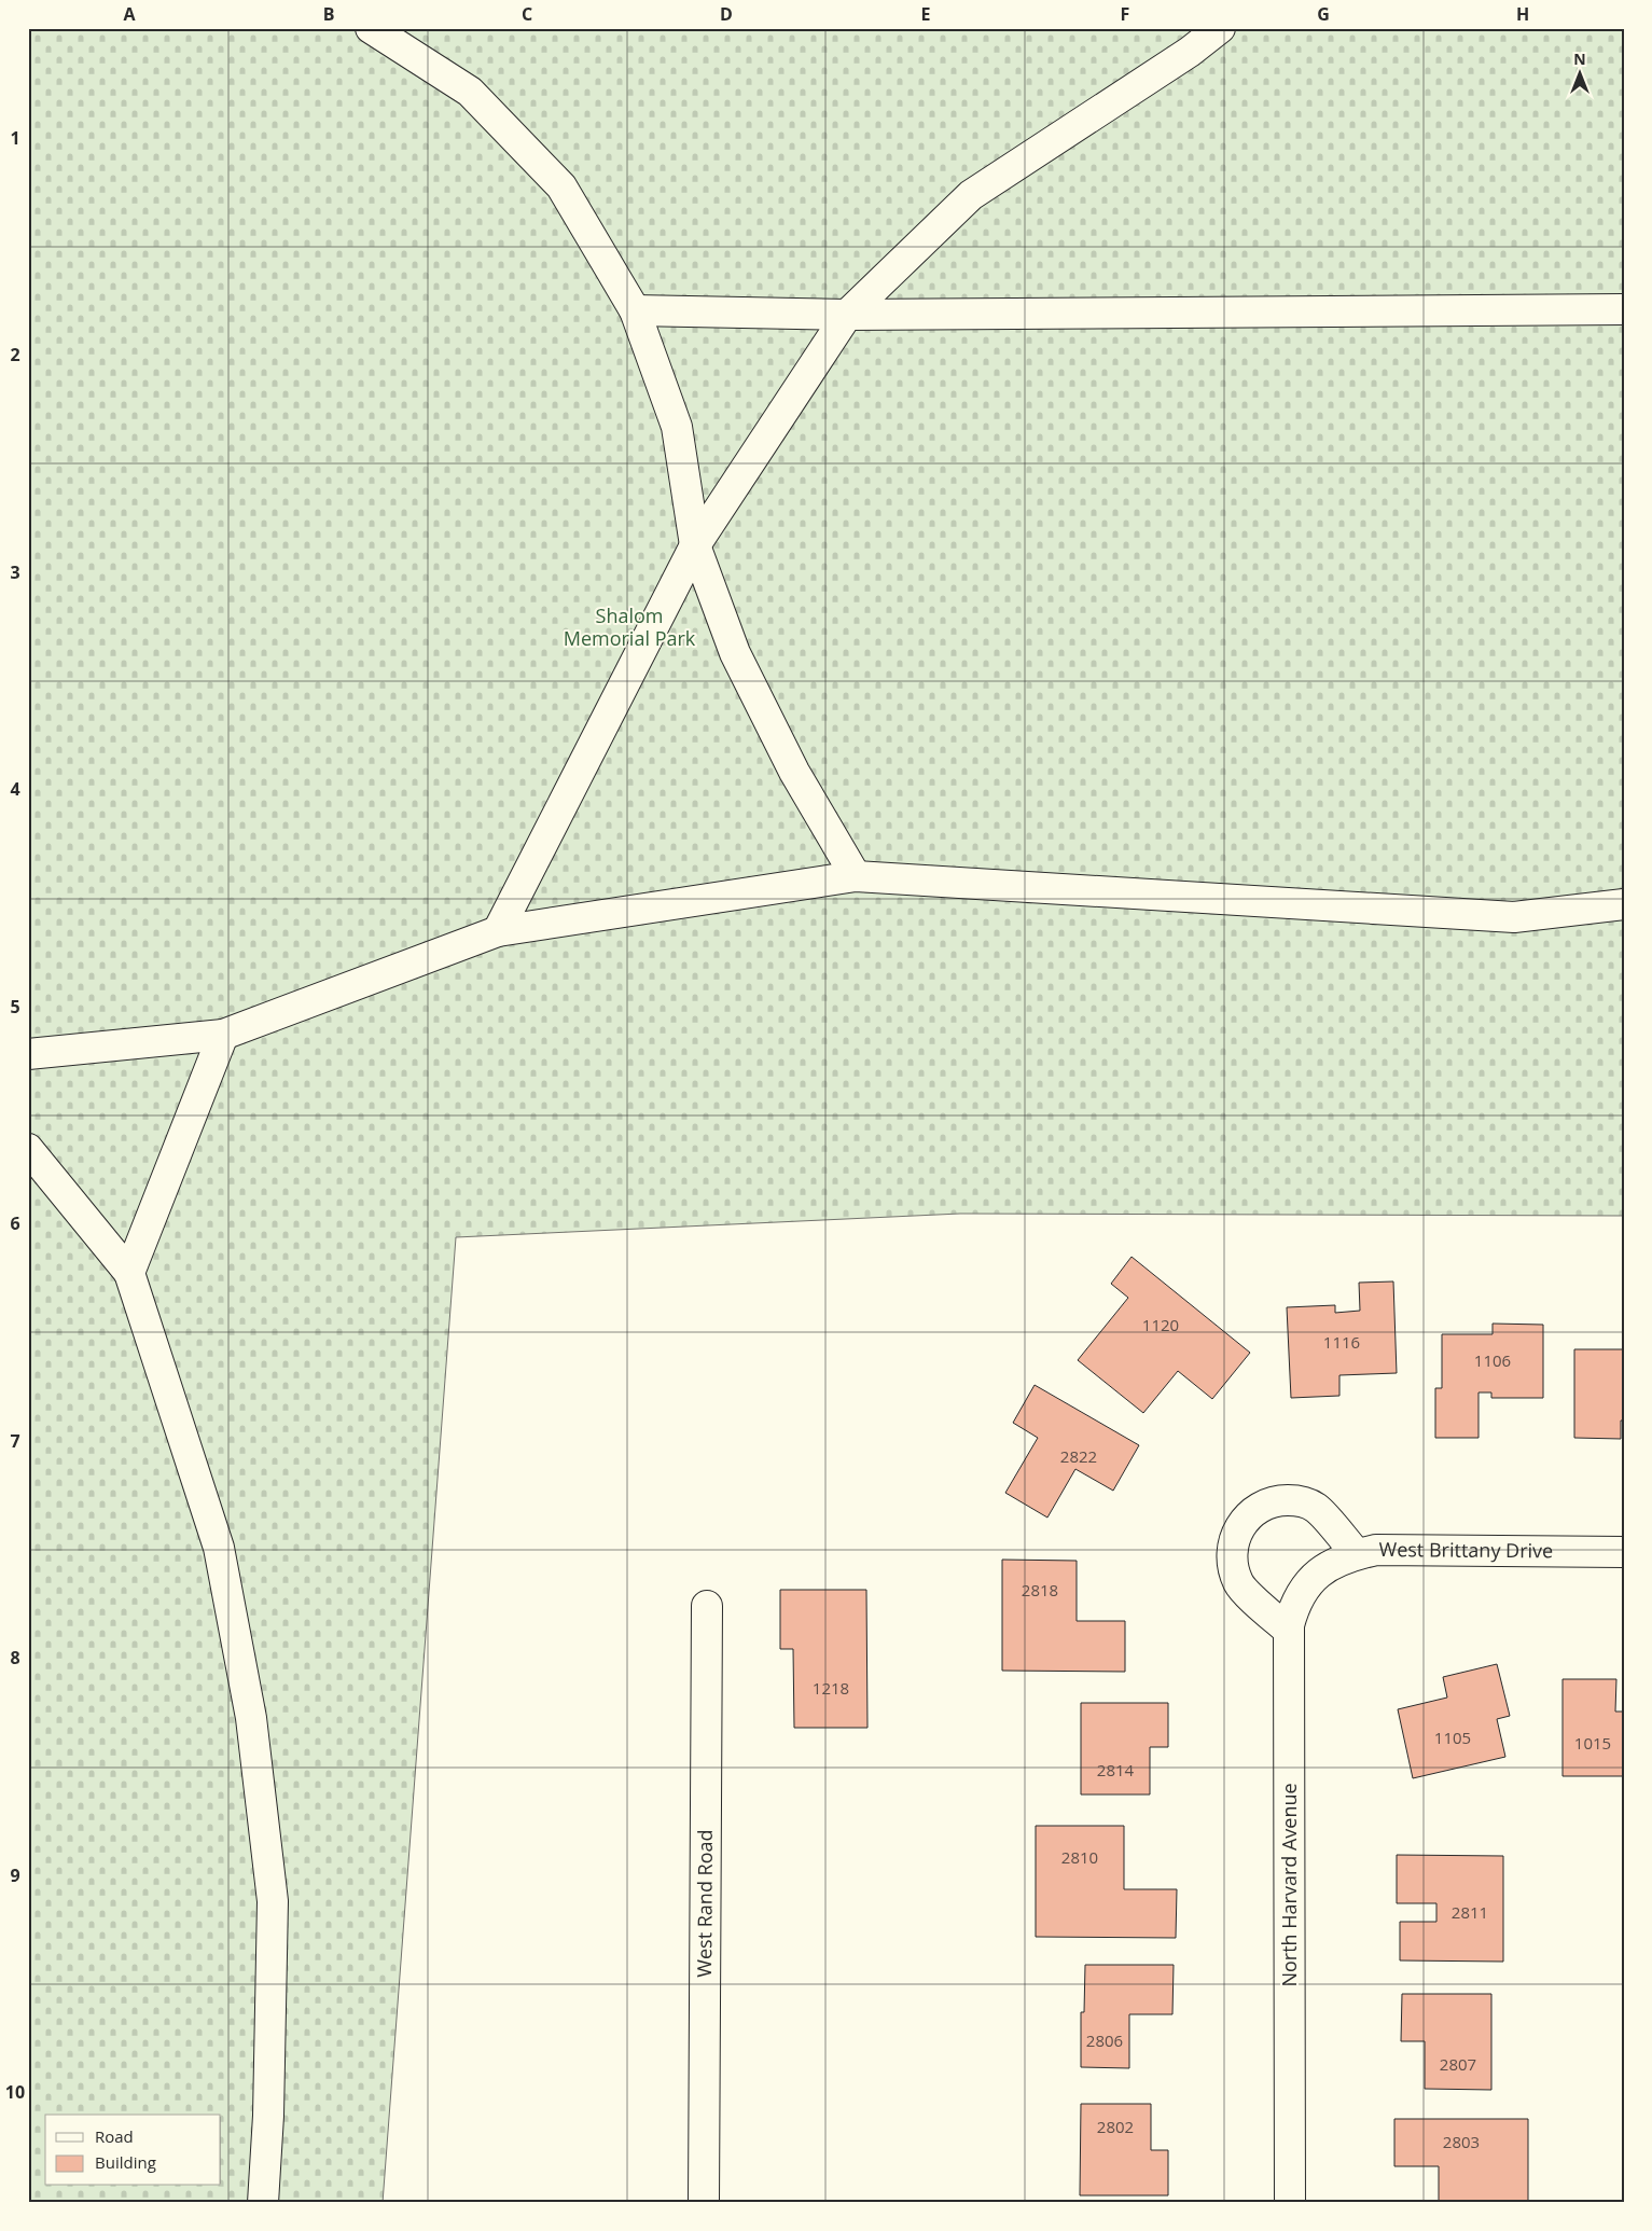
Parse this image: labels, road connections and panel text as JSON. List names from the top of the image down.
{
  "streets": {
    "street": ["West Brittany Drive", "North Harvard Avenue", "West Rand Road"]
  },
  "crossings": [
    ["West Brittany Drive", "North Harvard Avenue"]
  ],
  "parks": ["Shalom Memorial Park"],
  "house_numbers": [
    "1120",
    "1116",
    "1106",
    "2822",
    "2818",
    "1218",
    "1105",
    "1015",
    "2814",
    "2810",
    "2811",
    "2806",
    "2807",
    "2802",
    "2803"
  ],
  "legend": ["Road", "Building"],
  "north": "top",
  "grid": {
    "columns": [
      "A",
      "B",
      "C",
      "D",
      "E",
      "F",
      "G",
      "H"
    ],
    "rows": [
      "1",
      "2",
      "3",
      "4",
      "5",
      "6",
      "7",
      "8",
      "9",
      "10"
    ]
  }
}
